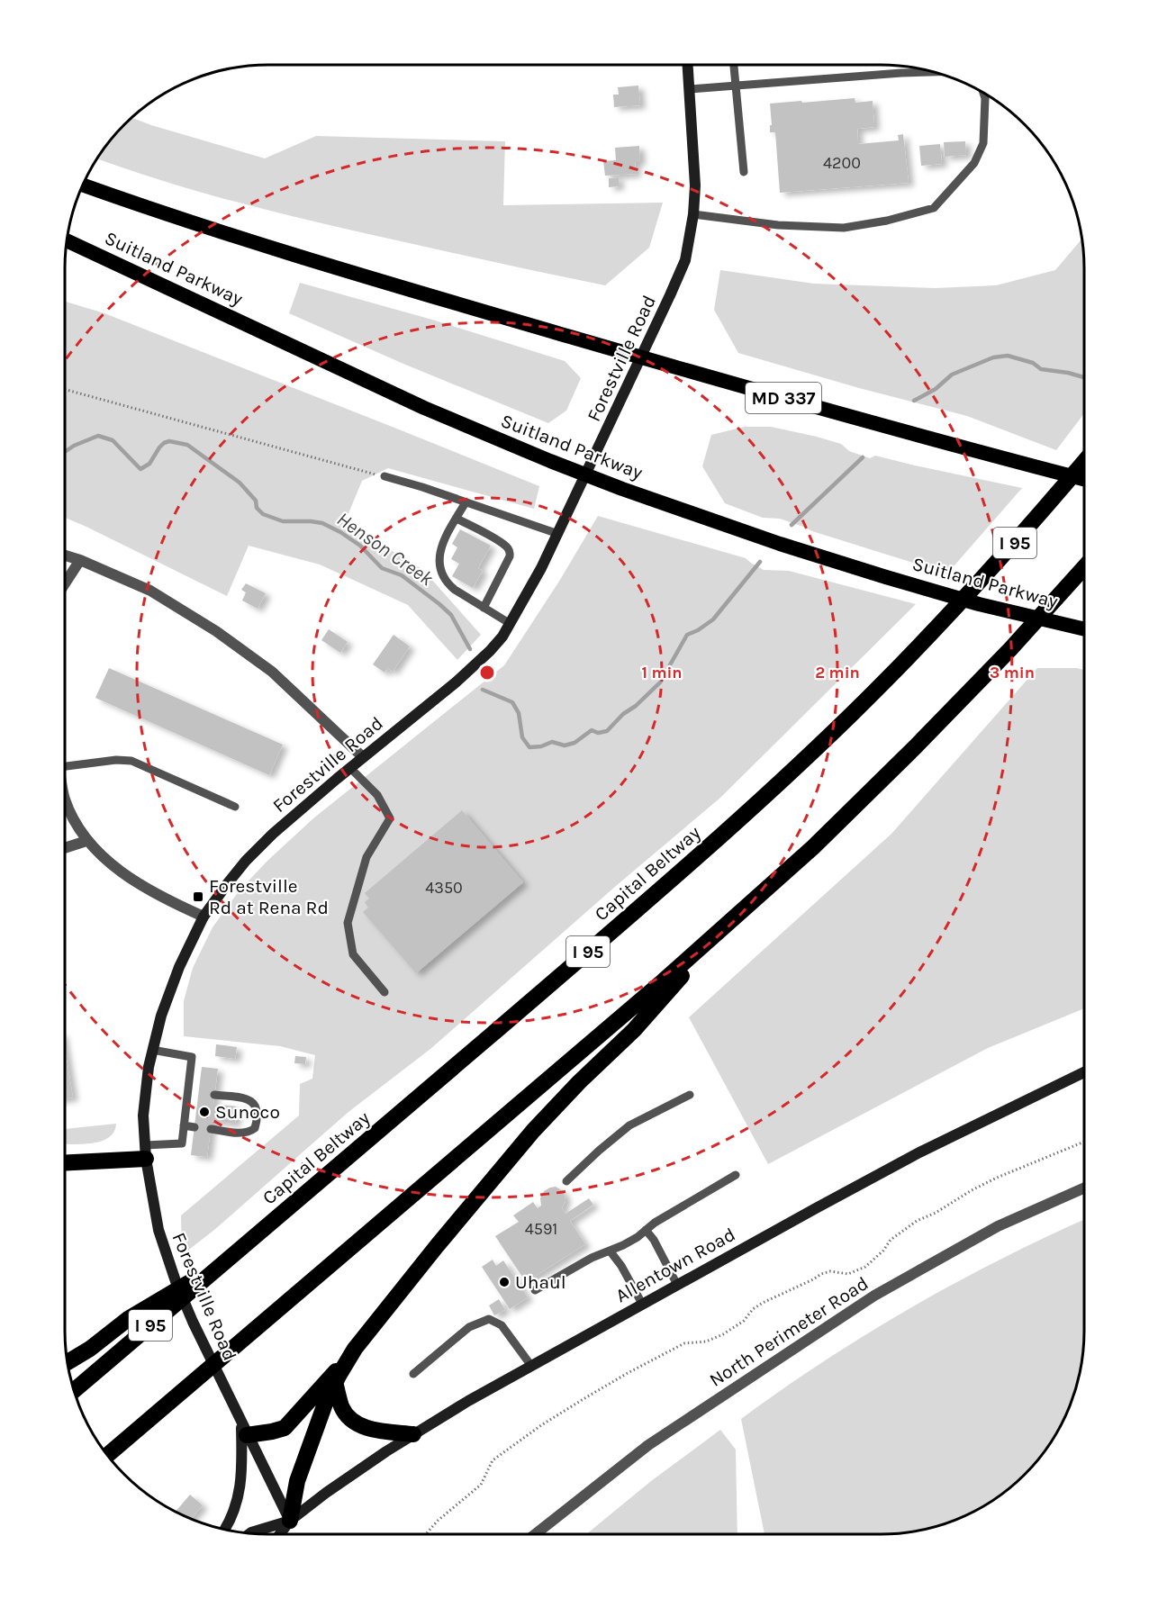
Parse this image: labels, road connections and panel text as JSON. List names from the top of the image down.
{
  "streets": {
    "highway": [
      "Suitland Parkway",
      "MD 337",
      "I 95",
      "Capital Beltway"
    ],
    "main road": ["Forestville Road", "Allentown Road"],
    "street": ["North Perimeter Road"]
  },
  "crossings": [
    ["Suitland Parkway", "Forestville Road"],
    ["Forestville Road", "MD 337"],
    ["Forestville Road", "Allentown Road"]
  ],
  "water": ["Henson Creek"],
  "places": {
    "transit": ["Forestville Rd at Rena Rd"],
    "other": ["Sunoco", "Uhaul"]
  },
  "house_numbers": ["4200", "4350", "4591"],
  "rings": ["1 min", "2 min", "3 min"]
}
